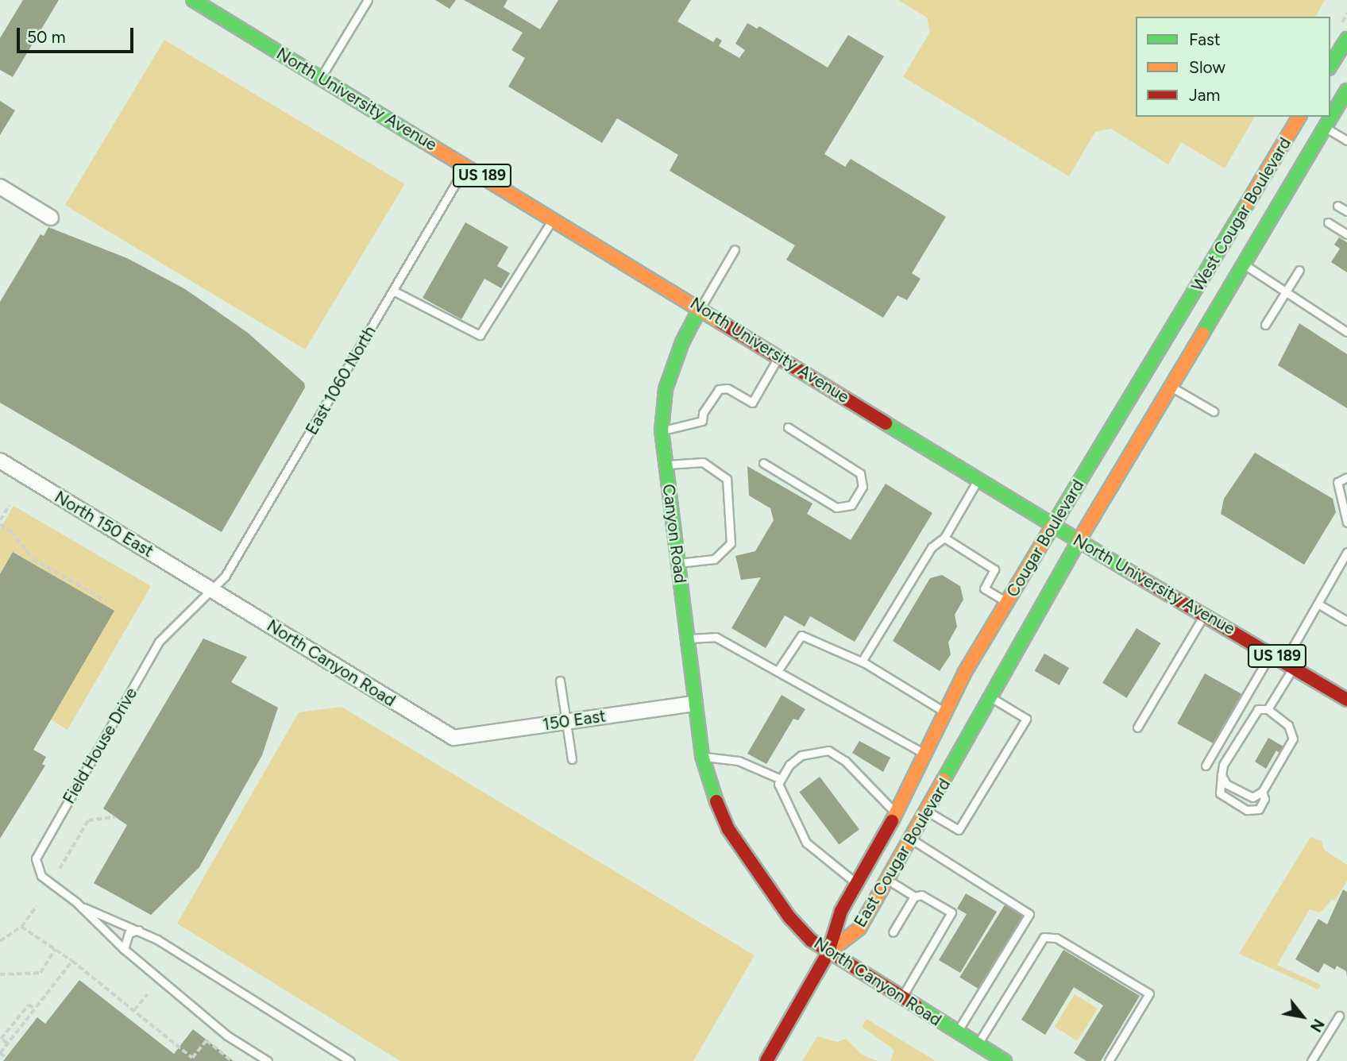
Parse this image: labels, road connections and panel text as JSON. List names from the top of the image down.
{
  "streets": {
    "main road": [
      "North University Avenue",
      "US 189",
      "West Cougar Boulevard",
      "Canyon Road",
      "Cougar Boulevard",
      "North Canyon Road",
      "East Cougar Boulevard"
    ],
    "street": ["North 150 East", "150 East"],
    "lane": ["East 1060 North", "Field House Drive"]
  },
  "crossings": [
    ["North University Avenue", "East 1060 North"],
    ["North University Avenue", "Canyon Road"],
    ["North University Avenue", "Cougar Boulevard"],
    ["West Cougar Boulevard", "Cougar Boulevard"],
    ["East 1060 North", "North 150 East"],
    ["East 1060 North", "North Canyon Road"],
    ["East 1060 North", "Field House Drive"],
    ["North 150 East", "North Canyon Road"],
    ["North 150 East", "Field House Drive"],
    ["Canyon Road", "North Canyon Road"],
    ["Canyon Road", "150 East"],
    ["Cougar Boulevard", "East Cougar Boulevard"],
    ["North Canyon Road", "150 East"],
    ["North Canyon Road", "Field House Drive"],
    ["North Canyon Road", "East Cougar Boulevard"]
  ],
  "legend": ["Fast", "Slow", "Jam"],
  "scale_bar": "50 m",
  "north": "bottom right"
}
